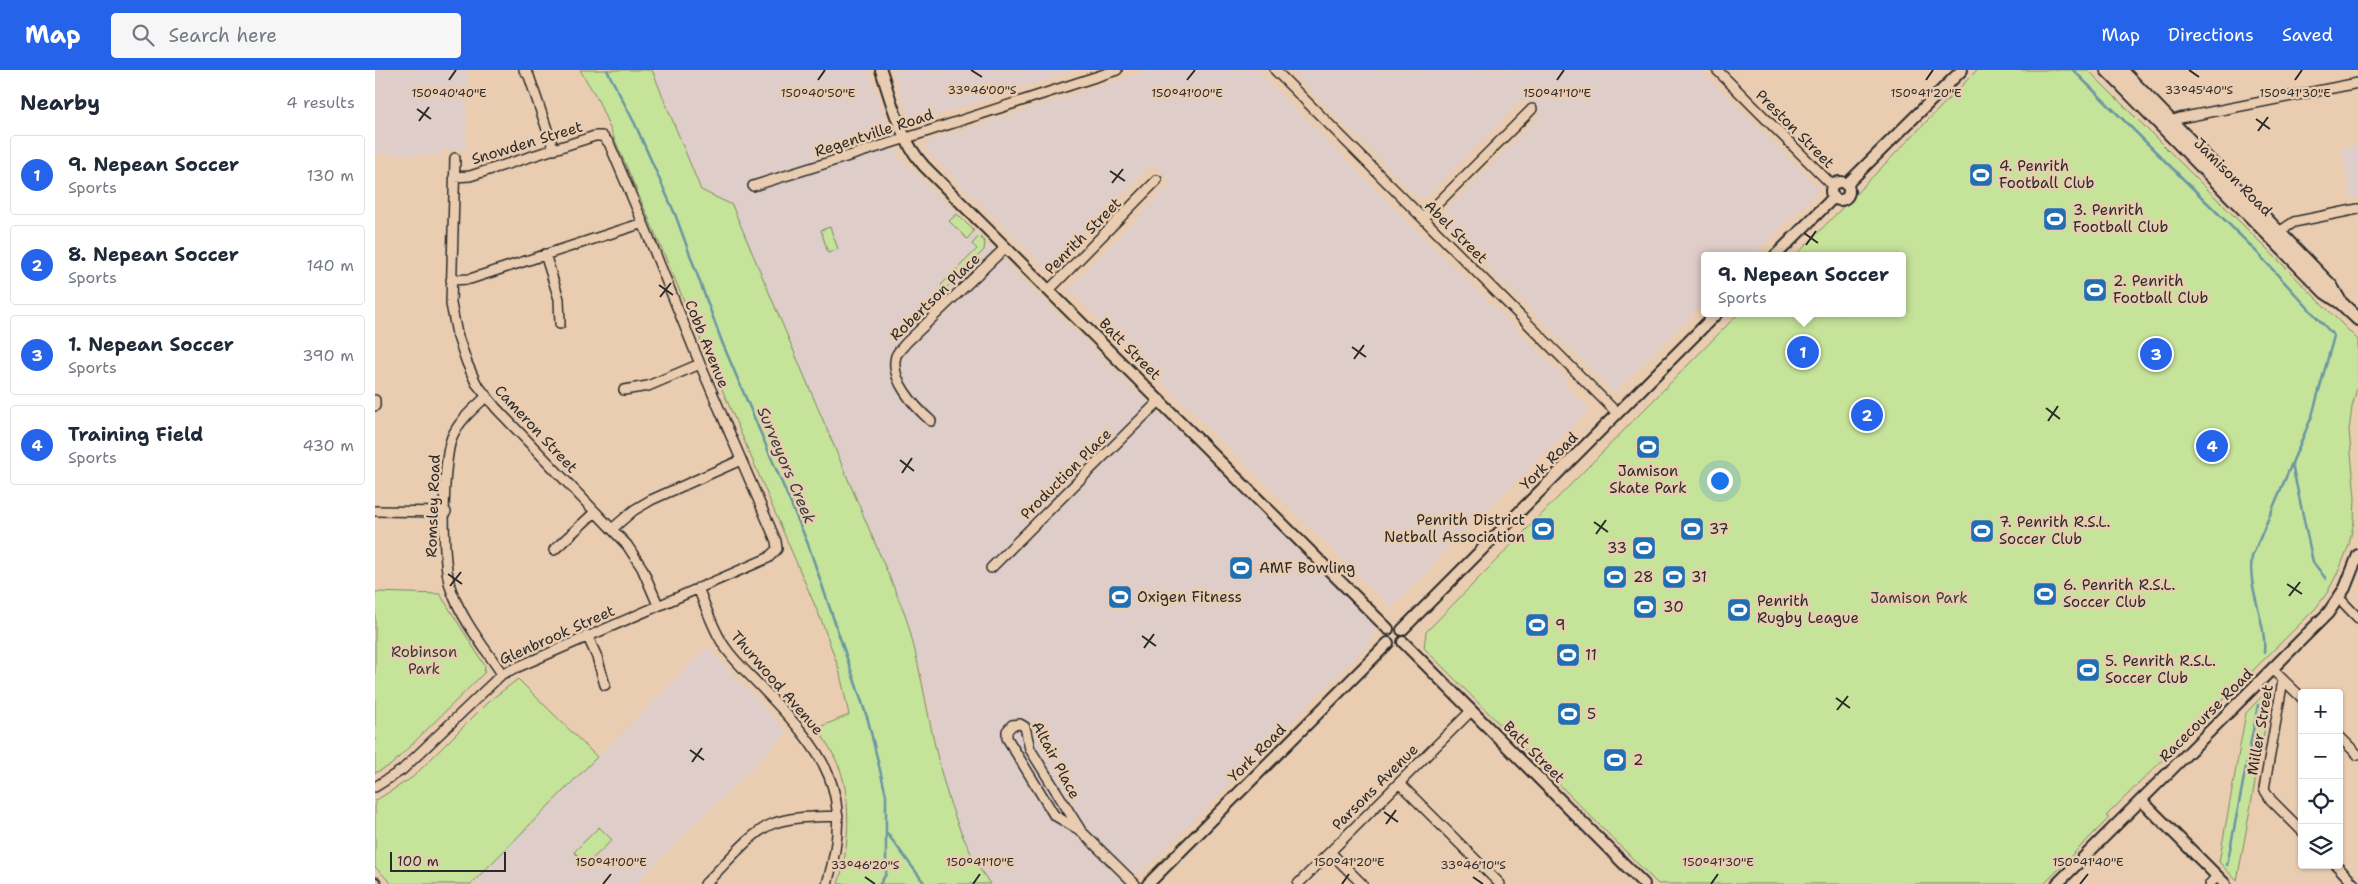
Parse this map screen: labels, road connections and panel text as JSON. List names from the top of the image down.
{
  "streets": {
    "main road": ["Jamison Road"],
    "street": [
      "Preston Street",
      "Regentville Road",
      "Snowden Street",
      "Abel Street",
      "Penrith Street",
      "Robertson Place",
      "Cobb Avenue",
      "Batt Street",
      "Cameron Street",
      "York Road",
      "Production Place",
      "Romsley Road",
      "Glenbrook Street",
      "Thurwood Avenue",
      "Racecourse Road",
      "Miller Street",
      "Altair Place",
      "Parsons Avenue"
    ]
  },
  "crossings": [
    ["Regentville Road", "Batt Street"],
    ["Snowden Street", "Cobb Avenue"],
    ["Snowden Street", "Cameron Street"],
    ["Abel Street", "York Road"],
    ["Penrith Street", "Batt Street"],
    ["Robertson Place", "Batt Street"],
    ["Cobb Avenue", "Glenbrook Street"],
    ["Batt Street", "York Road"],
    ["Batt Street", "Production Place"],
    ["Batt Street", "Parsons Avenue"],
    ["Cameron Street", "Romsley Road"],
    ["Cameron Street", "Glenbrook Street"],
    ["Romsley Road", "Glenbrook Street"],
    ["Glenbrook Street", "Thurwood Avenue"]
  ],
  "water": ["Surveyors Creek"],
  "parks": ["Jamison Park", "Robinson Park"],
  "places": {
    "sports": [
      "4. Penrith Football Club",
      "3. Penrith Football Club",
      "2. Penrith Football Club",
      "Jamison Skate Park",
      "Penrith District Netball Association",
      "37",
      "7. Penrith R.S.L. Soccer Club",
      "33",
      "AMF Bowling",
      "28",
      "31",
      "6. Penrith R.S.L. Soccer Club",
      "Oxigen Fitness",
      "30",
      "Penrith Rugby League",
      "9",
      "11",
      "5. Penrith R.S.L. Soccer Club",
      "5",
      "2"
    ]
  },
  "scale_bar": "100 m",
  "page": {
    "header": "Map",
    "search": "Search here",
    "nav": ["Map", "Directions", "Saved"],
    "heading": ["Nearby", "4 results"],
    "list": [
      {
        "mark": "1",
        "name": "9. Nepean Soccer",
        "note": "Sports",
        "value": "130 m"
      },
      {
        "mark": "2",
        "name": "8. Nepean Soccer",
        "note": "Sports",
        "value": "140 m"
      },
      {
        "mark": "3",
        "name": "1. Nepean Soccer",
        "note": "Sports",
        "value": "390 m"
      },
      {
        "mark": "4",
        "name": "Training Field",
        "note": "Sports",
        "value": "430 m"
      }
    ],
    "popup": ["9. Nepean Soccer", "Sports"],
    "pins": [
      "1",
      "3",
      "2",
      "4"
    ],
    "map_buttons": ["+", "−"],
    "scale": "100 m"
  },
  "coordinates": [
    "33°45'40\"S",
    "33°46'00\"S",
    "150°40'40\"E",
    "150°40'50\"E",
    "150°41'00\"E",
    "150°41'10\"E",
    "150°41'20\"E",
    "150°41'30\"E",
    "150°41'40\"E",
    "33°46'20\"S",
    "33°46'10\"S"
  ]
}
